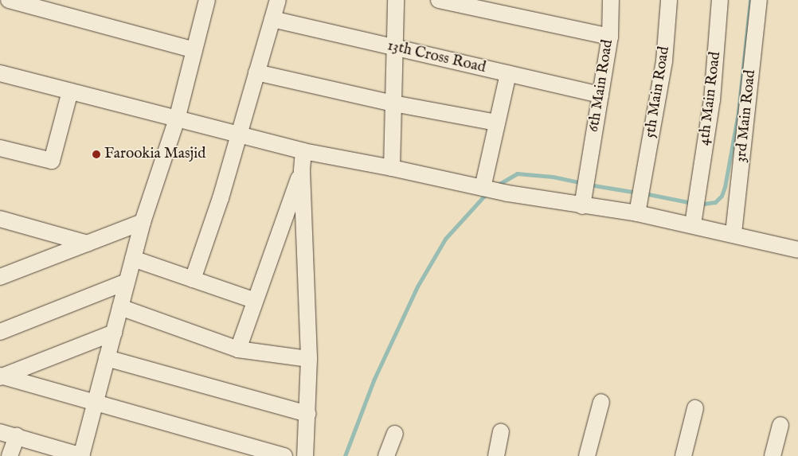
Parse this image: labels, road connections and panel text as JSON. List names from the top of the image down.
{
  "streets": {
    "street": [
      "13th Cross Road",
      "6th Main Road",
      "5th Main Road",
      "4th Main Road",
      "3rd Main Road"
    ]
  },
  "crossings": [
    ["13th Cross Road", "6th Main Road"]
  ],
  "places": ["Farookia Masjid"]
}
